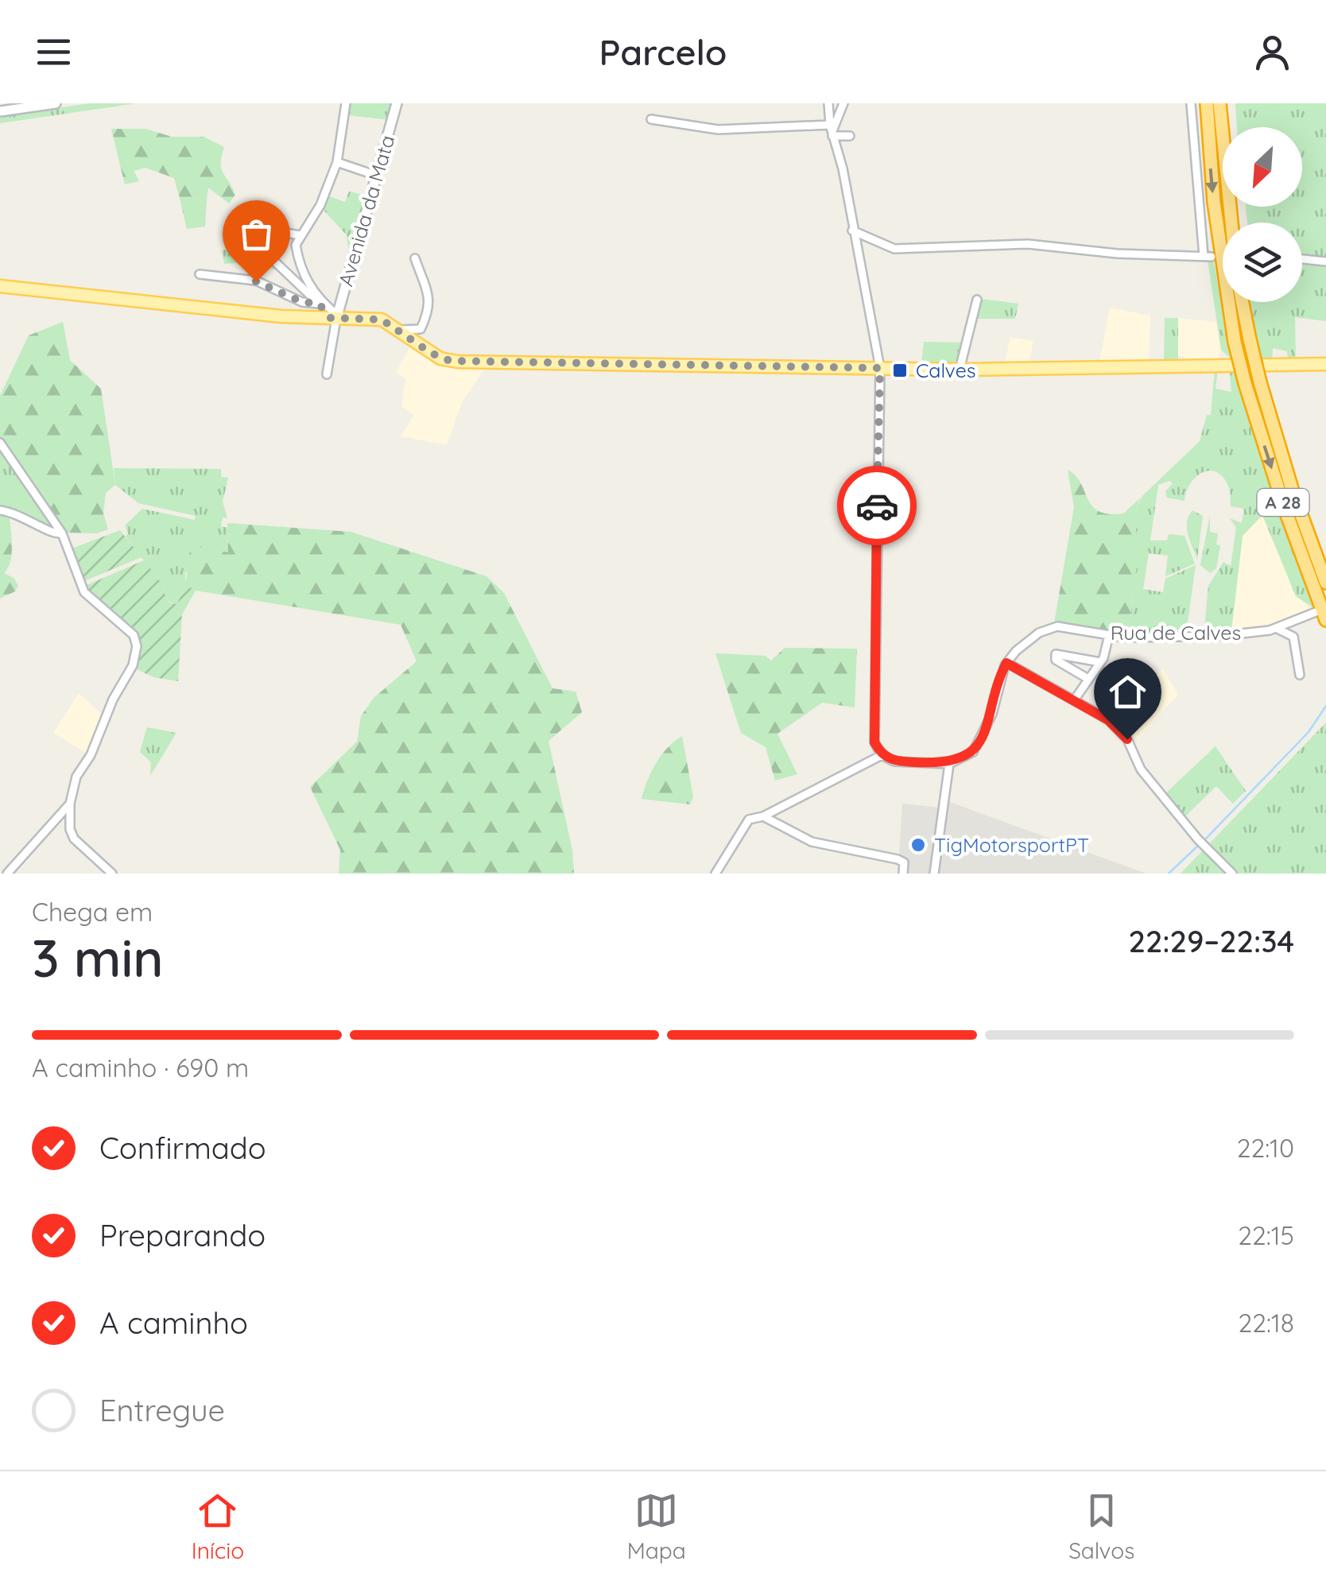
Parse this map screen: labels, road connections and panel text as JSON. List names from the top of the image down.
{
  "streets": {
    "highway": ["A 28"],
    "street": ["Avenida da Mata", "Rua de Calves"]
  },
  "crossings": [
    ["A 28", "Rua de Calves"]
  ],
  "places": {
    "transit": ["Calves"],
    "other": ["TigMotorsportPT"]
  },
  "north": "bottom left",
  "page": {
    "header": "Parcelo",
    "heading": ["3 min", "Chega em", "22:29–22:34"],
    "bar": "A caminho · 690 m",
    "list": [
      ["Confirmado", "22:10"],
      ["Preparando", "22:15"],
      ["A caminho", "22:18"],
      "Entregue"
    ],
    "tabs": ["Início", "Mapa", "Salvos"]
  }
}
